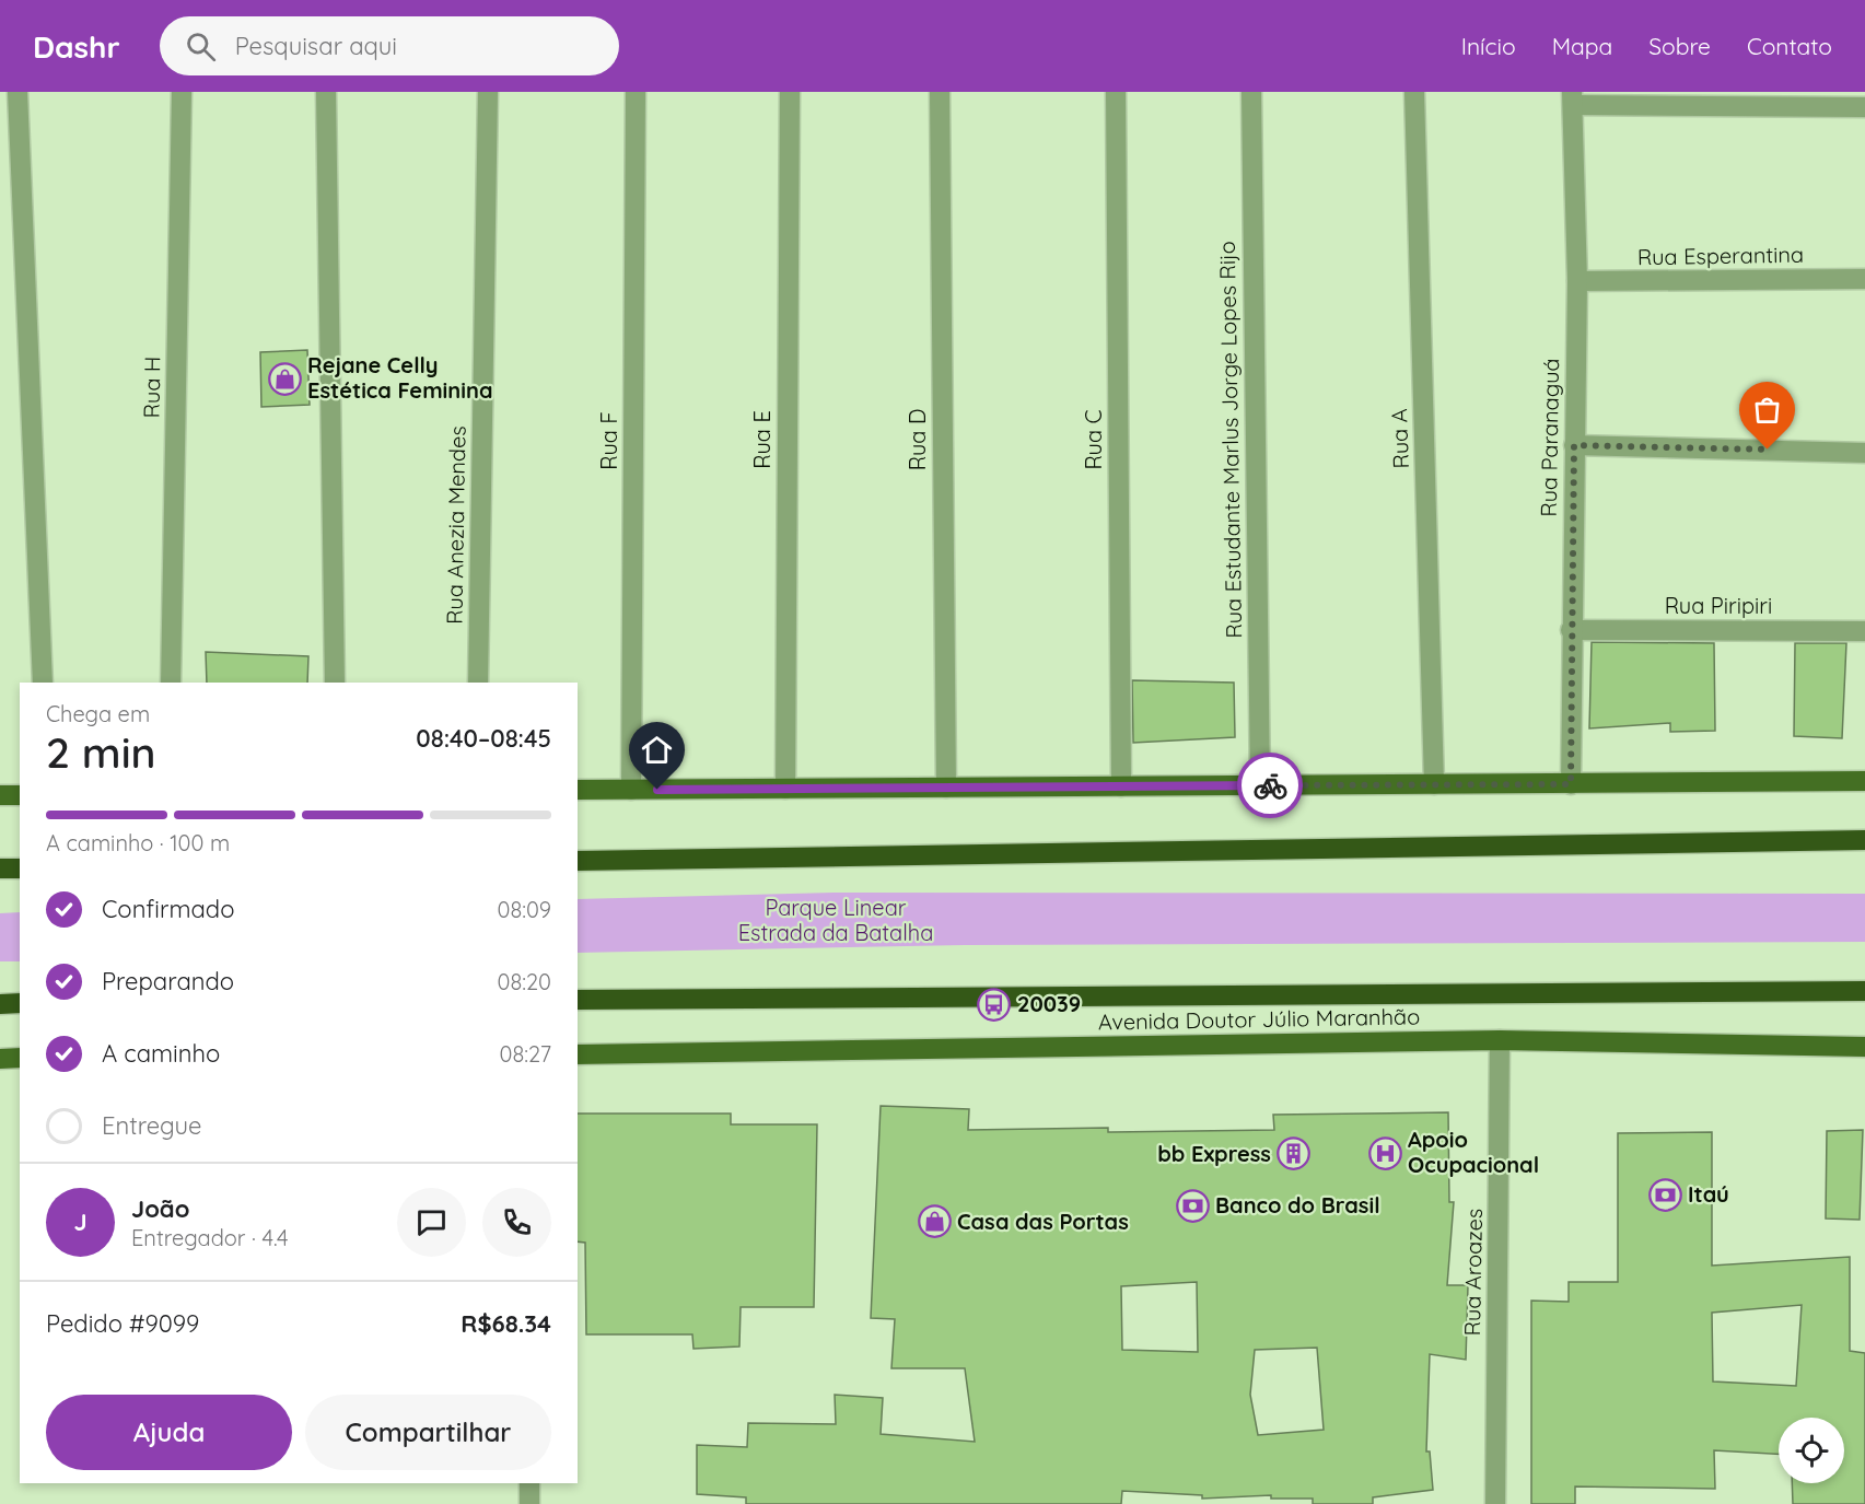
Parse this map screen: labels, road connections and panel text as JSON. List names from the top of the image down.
{
  "streets": {
    "highway": ["Avenida Doutor Júlio Maranhão"],
    "street": [
      "Rua Esperantina",
      "Rua H",
      "Rua Paranaguá",
      "Rua A",
      "Rua E",
      "Rua D",
      "Rua C",
      "Rua Estudante Marlus Jorge Lopes Rijo",
      "Rua F",
      "Rua Anezia Mendes",
      "Rua Piripiri",
      "Rua Aroazes"
    ]
  },
  "crossings": [
    ["Rua Esperantina", "Rua Paranaguá"],
    ["Rua Paranaguá", "Rua Piripiri"],
    ["Avenida Doutor Júlio Maranhão", "Rua Aroazes"]
  ],
  "parks": ["Parque Linear Estrada da Batalha"],
  "places": {
    "shop": ["Rejane Celly Estética Feminina", "Casa das Portas"],
    "bus stop": ["20039"],
    "hospital": ["Apoio Ocupacional"],
    "building": ["bb Express"],
    "bank": ["Itaú", "Banco do Brasil"]
  },
  "page": {
    "header": "Dashr",
    "search": "Pesquisar aqui",
    "nav": [
      "Início",
      "Mapa",
      "Sobre",
      "Contato"
    ],
    "heading": ["2 min", "Chega em", "08:40–08:45"],
    "panel": [
      "João",
      "Entregador · 4.4",
      "Pedido #9099",
      "R$68.34"
    ],
    "bar": "A caminho · 100 m",
    "list": [
      ["Confirmado", "08:09"],
      ["Preparando", "08:20"],
      ["A caminho", "08:27"],
      "Entregue"
    ],
    "round": "J",
    "buttons": ["Ajuda", "Compartilhar"]
  }
}
